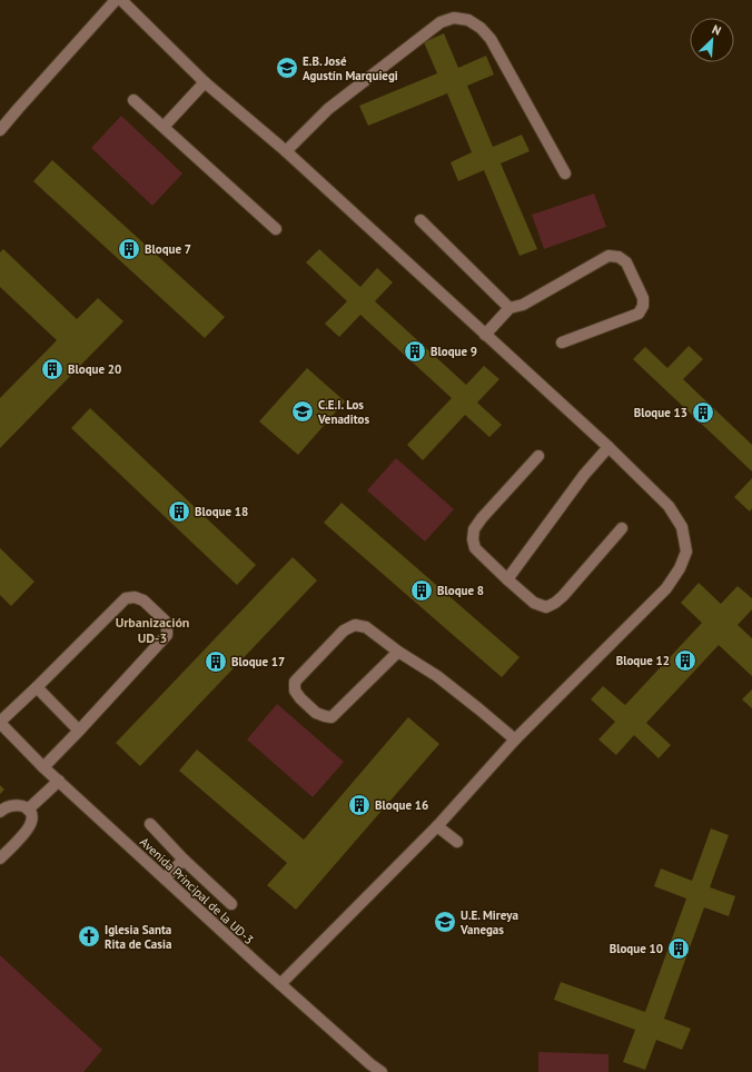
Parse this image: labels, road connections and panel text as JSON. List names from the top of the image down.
{
  "streets": {
    "street": ["Avenida Principal de la UD-3"]
  },
  "districts": ["Urbanización UD-3"],
  "places": {
    "school or university": ["E.B. José Agustín Marquiegi", "C.E.I. Los Venaditos", "U.E. Mireya Vanegas"],
    "building": [
      "Bloque 7",
      "Bloque 9",
      "Bloque 20",
      "Bloque 13",
      "Bloque 18",
      "Bloque 8",
      "Bloque 12",
      "Bloque 17",
      "Bloque 16",
      "Bloque 10"
    ],
    "church": ["Iglesia Santa Rita de Casia"]
  },
  "north": "top right"
}
